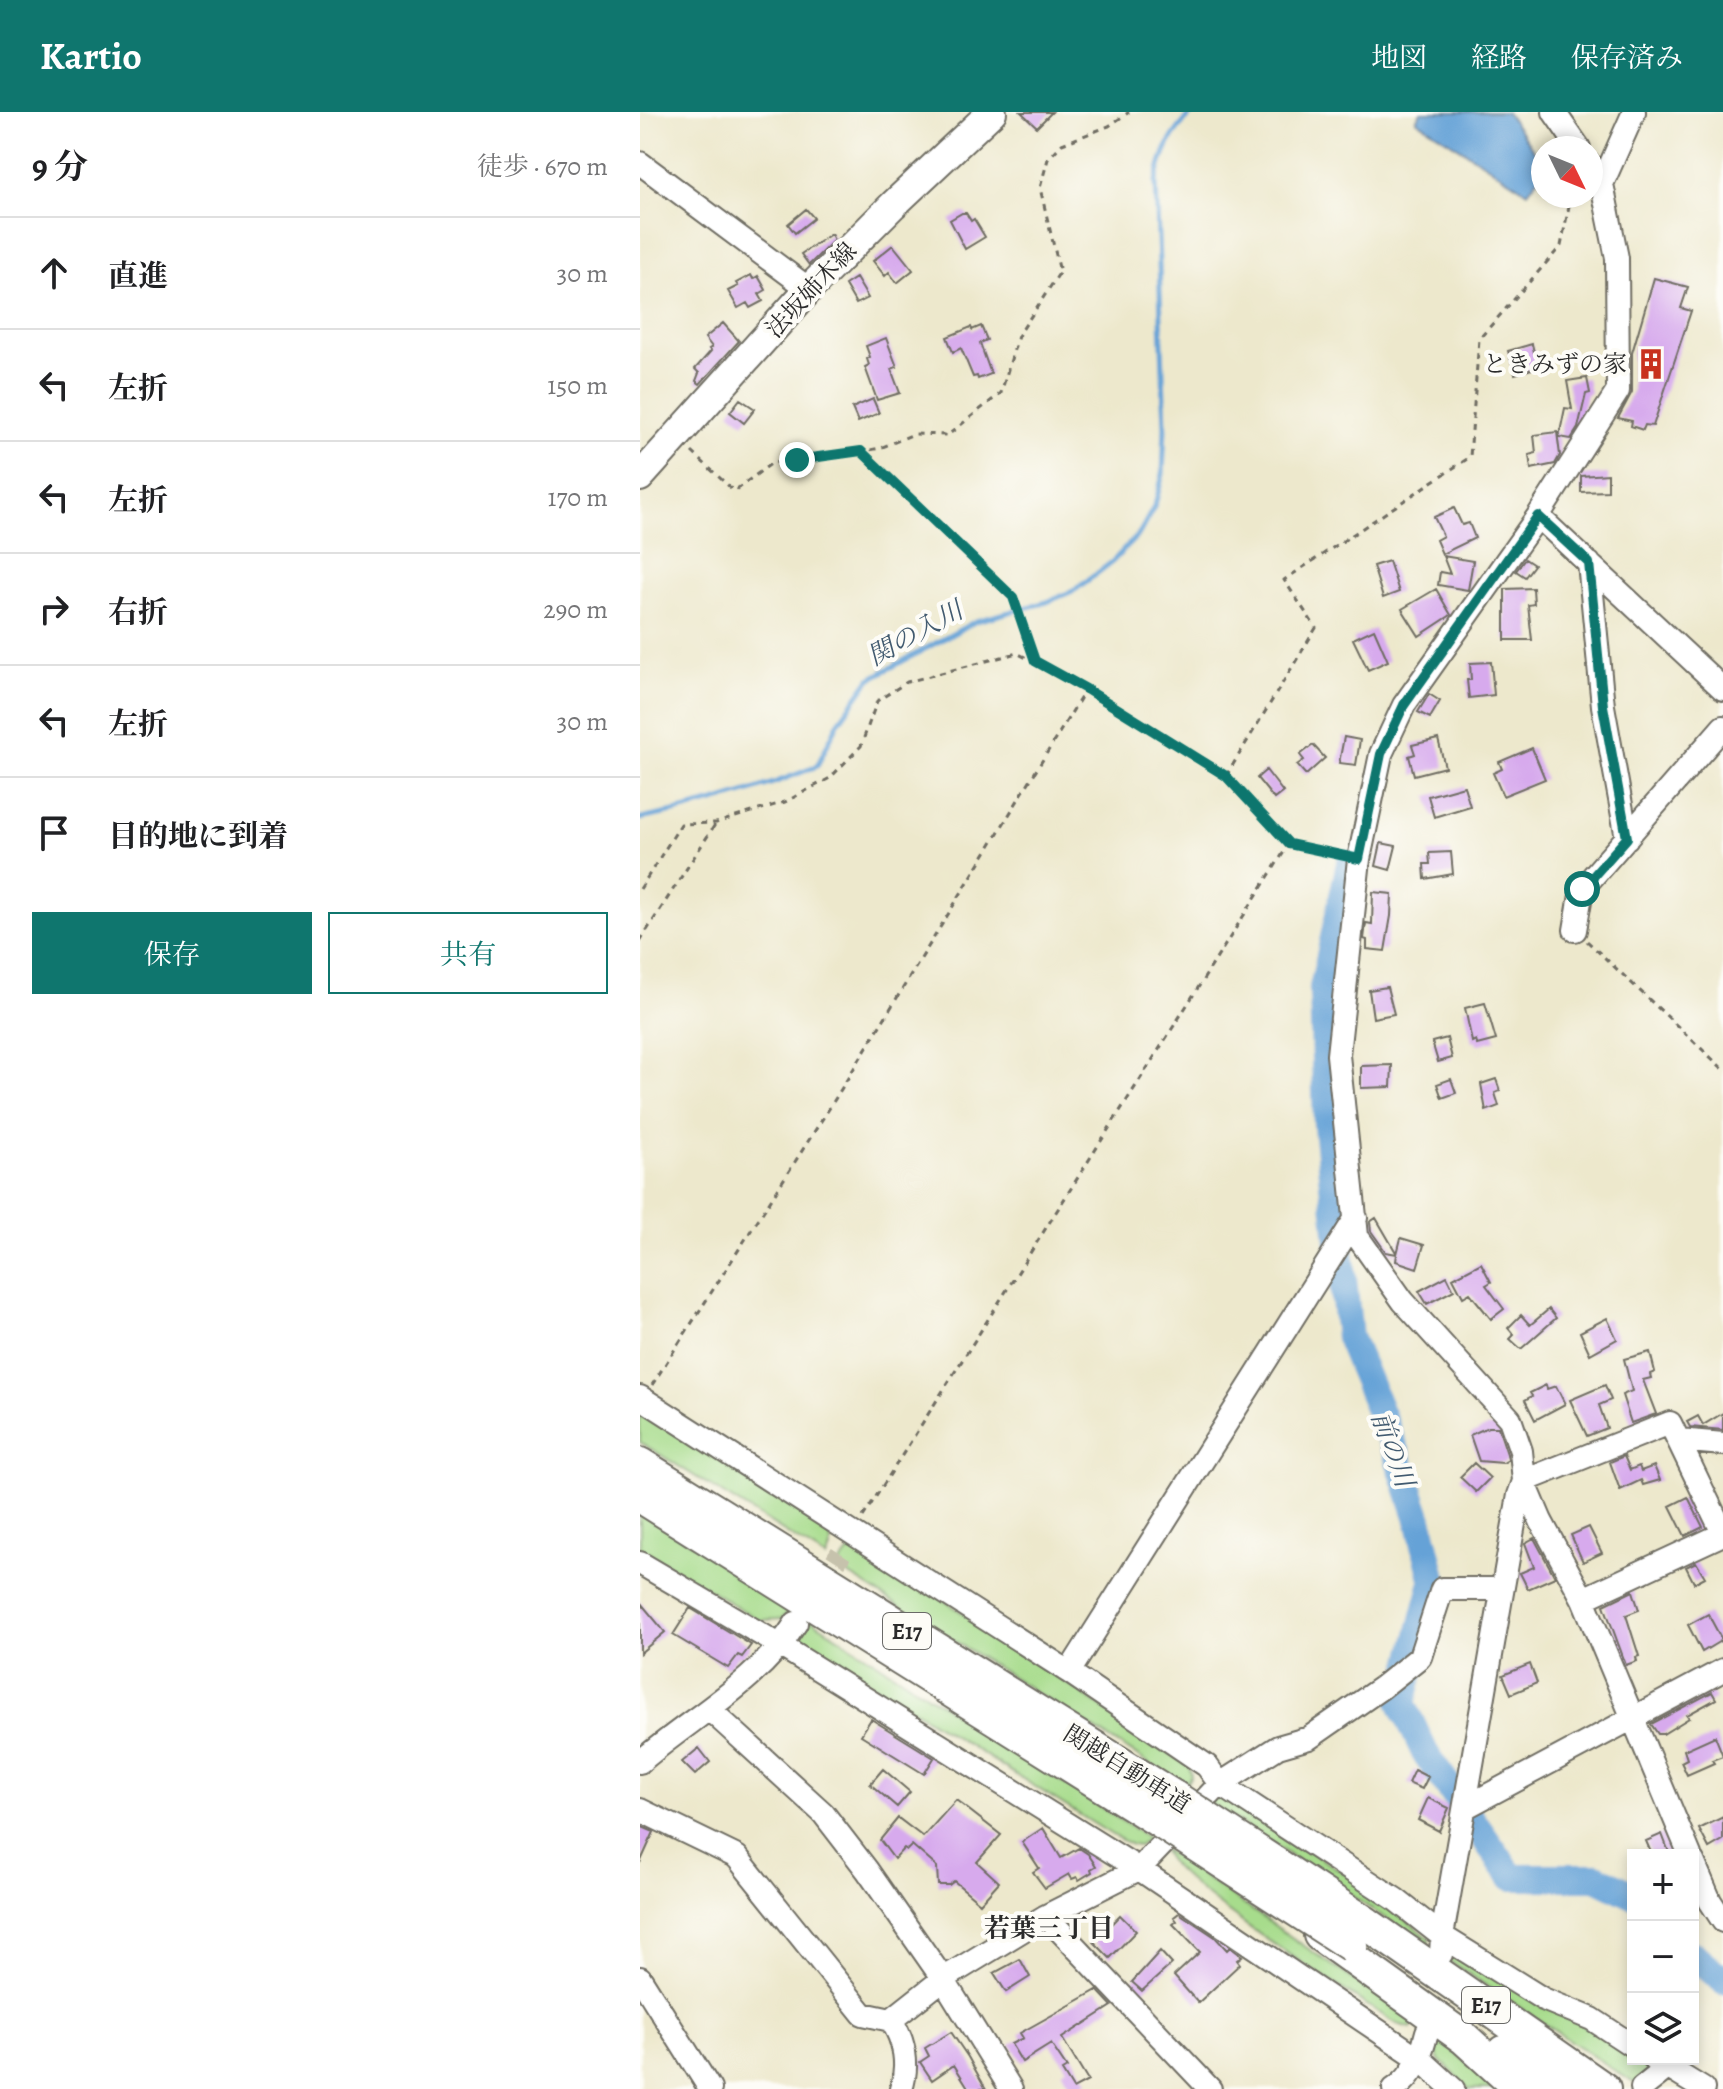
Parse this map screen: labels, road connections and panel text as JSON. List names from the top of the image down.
{
  "streets": {
    "highway": ["E17", "関越自動車道"],
    "main road": ["法坂姉木線"]
  },
  "districts": ["若葉三丁目"],
  "water": ["関の入川", "前の川"],
  "places": {
    "building": ["ときみずの家"]
  },
  "north": "bottom right",
  "page": {
    "header": "Kartio",
    "nav": ["地図", "経路", "保存済み"],
    "heading": ["9 分", "徒歩 · 670 m"],
    "list": [
      ["直進", "30 m"],
      ["左折", "150 m"],
      ["左折", "170 m"],
      ["右折", "290 m"],
      ["左折", "30 m"],
      "目的地に到着"
    ],
    "buttons": ["保存", "共有"],
    "map_buttons": ["+", "−"]
  }
}
